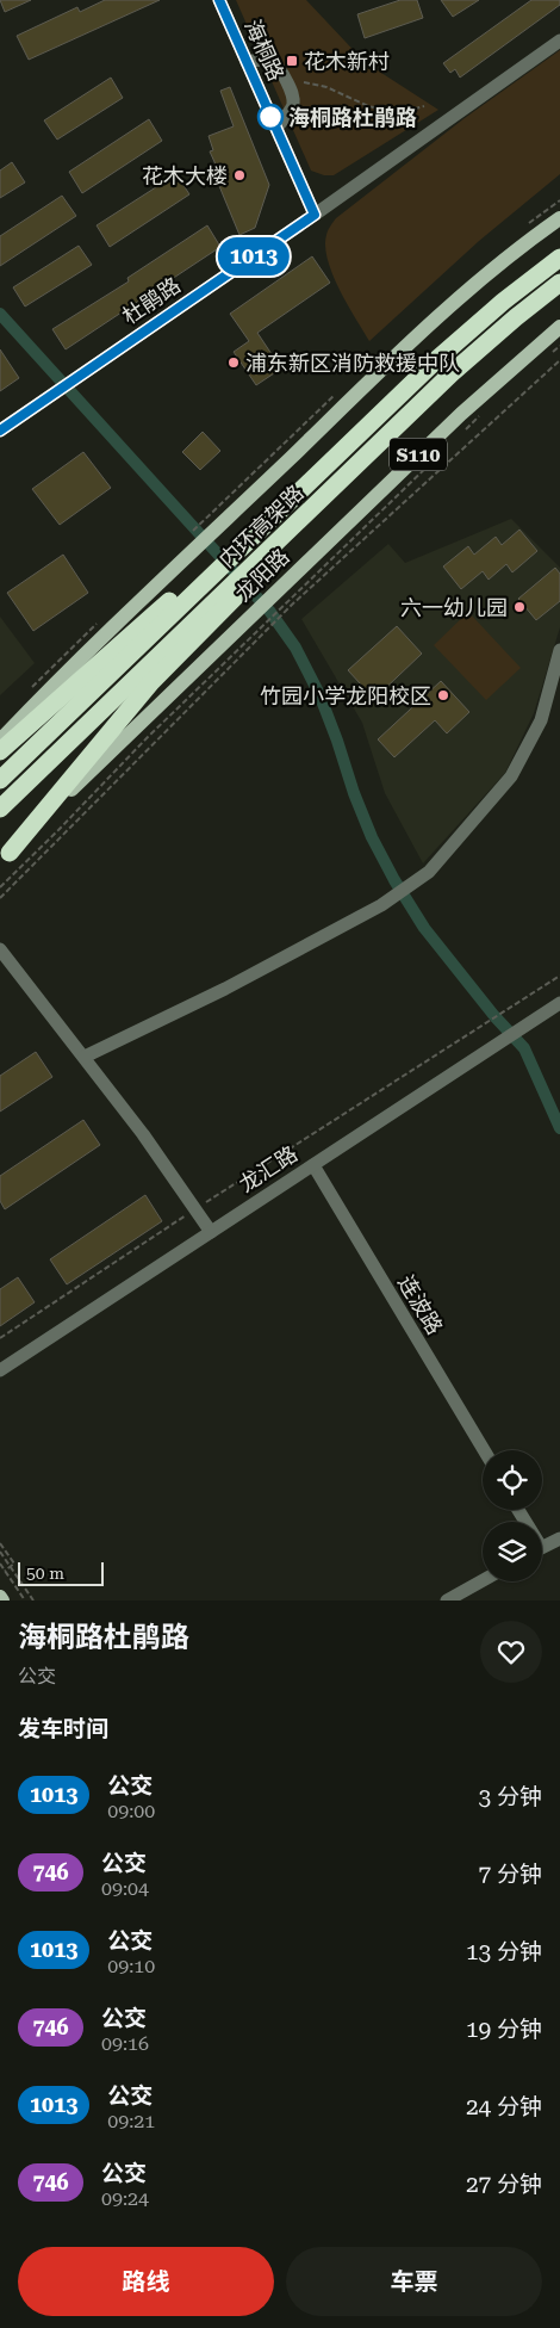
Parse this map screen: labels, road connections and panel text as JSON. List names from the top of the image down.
{
  "streets": {
    "highway": ["内环高架路"],
    "main road": ["S110", "龙阳路"],
    "street": [
      "海桐路",
      "杜鹃路",
      "龙汇路",
      "连波路"
    ]
  },
  "crossings": [
    ["海桐路", "杜鹃路"],
    ["龙汇路", "连波路"]
  ],
  "places": {
    "transit": ["花木新村"],
    "other": [
      "海桐路杜鹃路",
      "花木大楼",
      "浦东新区消防救援中队",
      "六一幼儿园",
      "竹园小学龙阳校区"
    ]
  },
  "lines": ["bus line 1013"],
  "scale_bar": "50 m",
  "page": {
    "on_map": "1013",
    "scale": "50 m",
    "heading": [
      ["海桐路杜鹃路", "公交"],
      "发车时间"
    ],
    "list": [
      {
        "mark": "1013",
        "name": "公交",
        "note": "09:00",
        "value": "3 分钟"
      },
      {
        "mark": "746",
        "name": "公交",
        "note": "09:04",
        "value": "7 分钟"
      },
      {
        "mark": "1013",
        "name": "公交",
        "note": "09:10",
        "value": "13 分钟"
      },
      {
        "mark": "746",
        "name": "公交",
        "note": "09:16",
        "value": "19 分钟"
      },
      {
        "mark": "1013",
        "name": "公交",
        "note": "09:21",
        "value": "24 分钟"
      },
      {
        "mark": "746",
        "name": "公交",
        "note": "09:24",
        "value": "27 分钟"
      }
    ],
    "buttons": ["路线", "车票"]
  }
}
